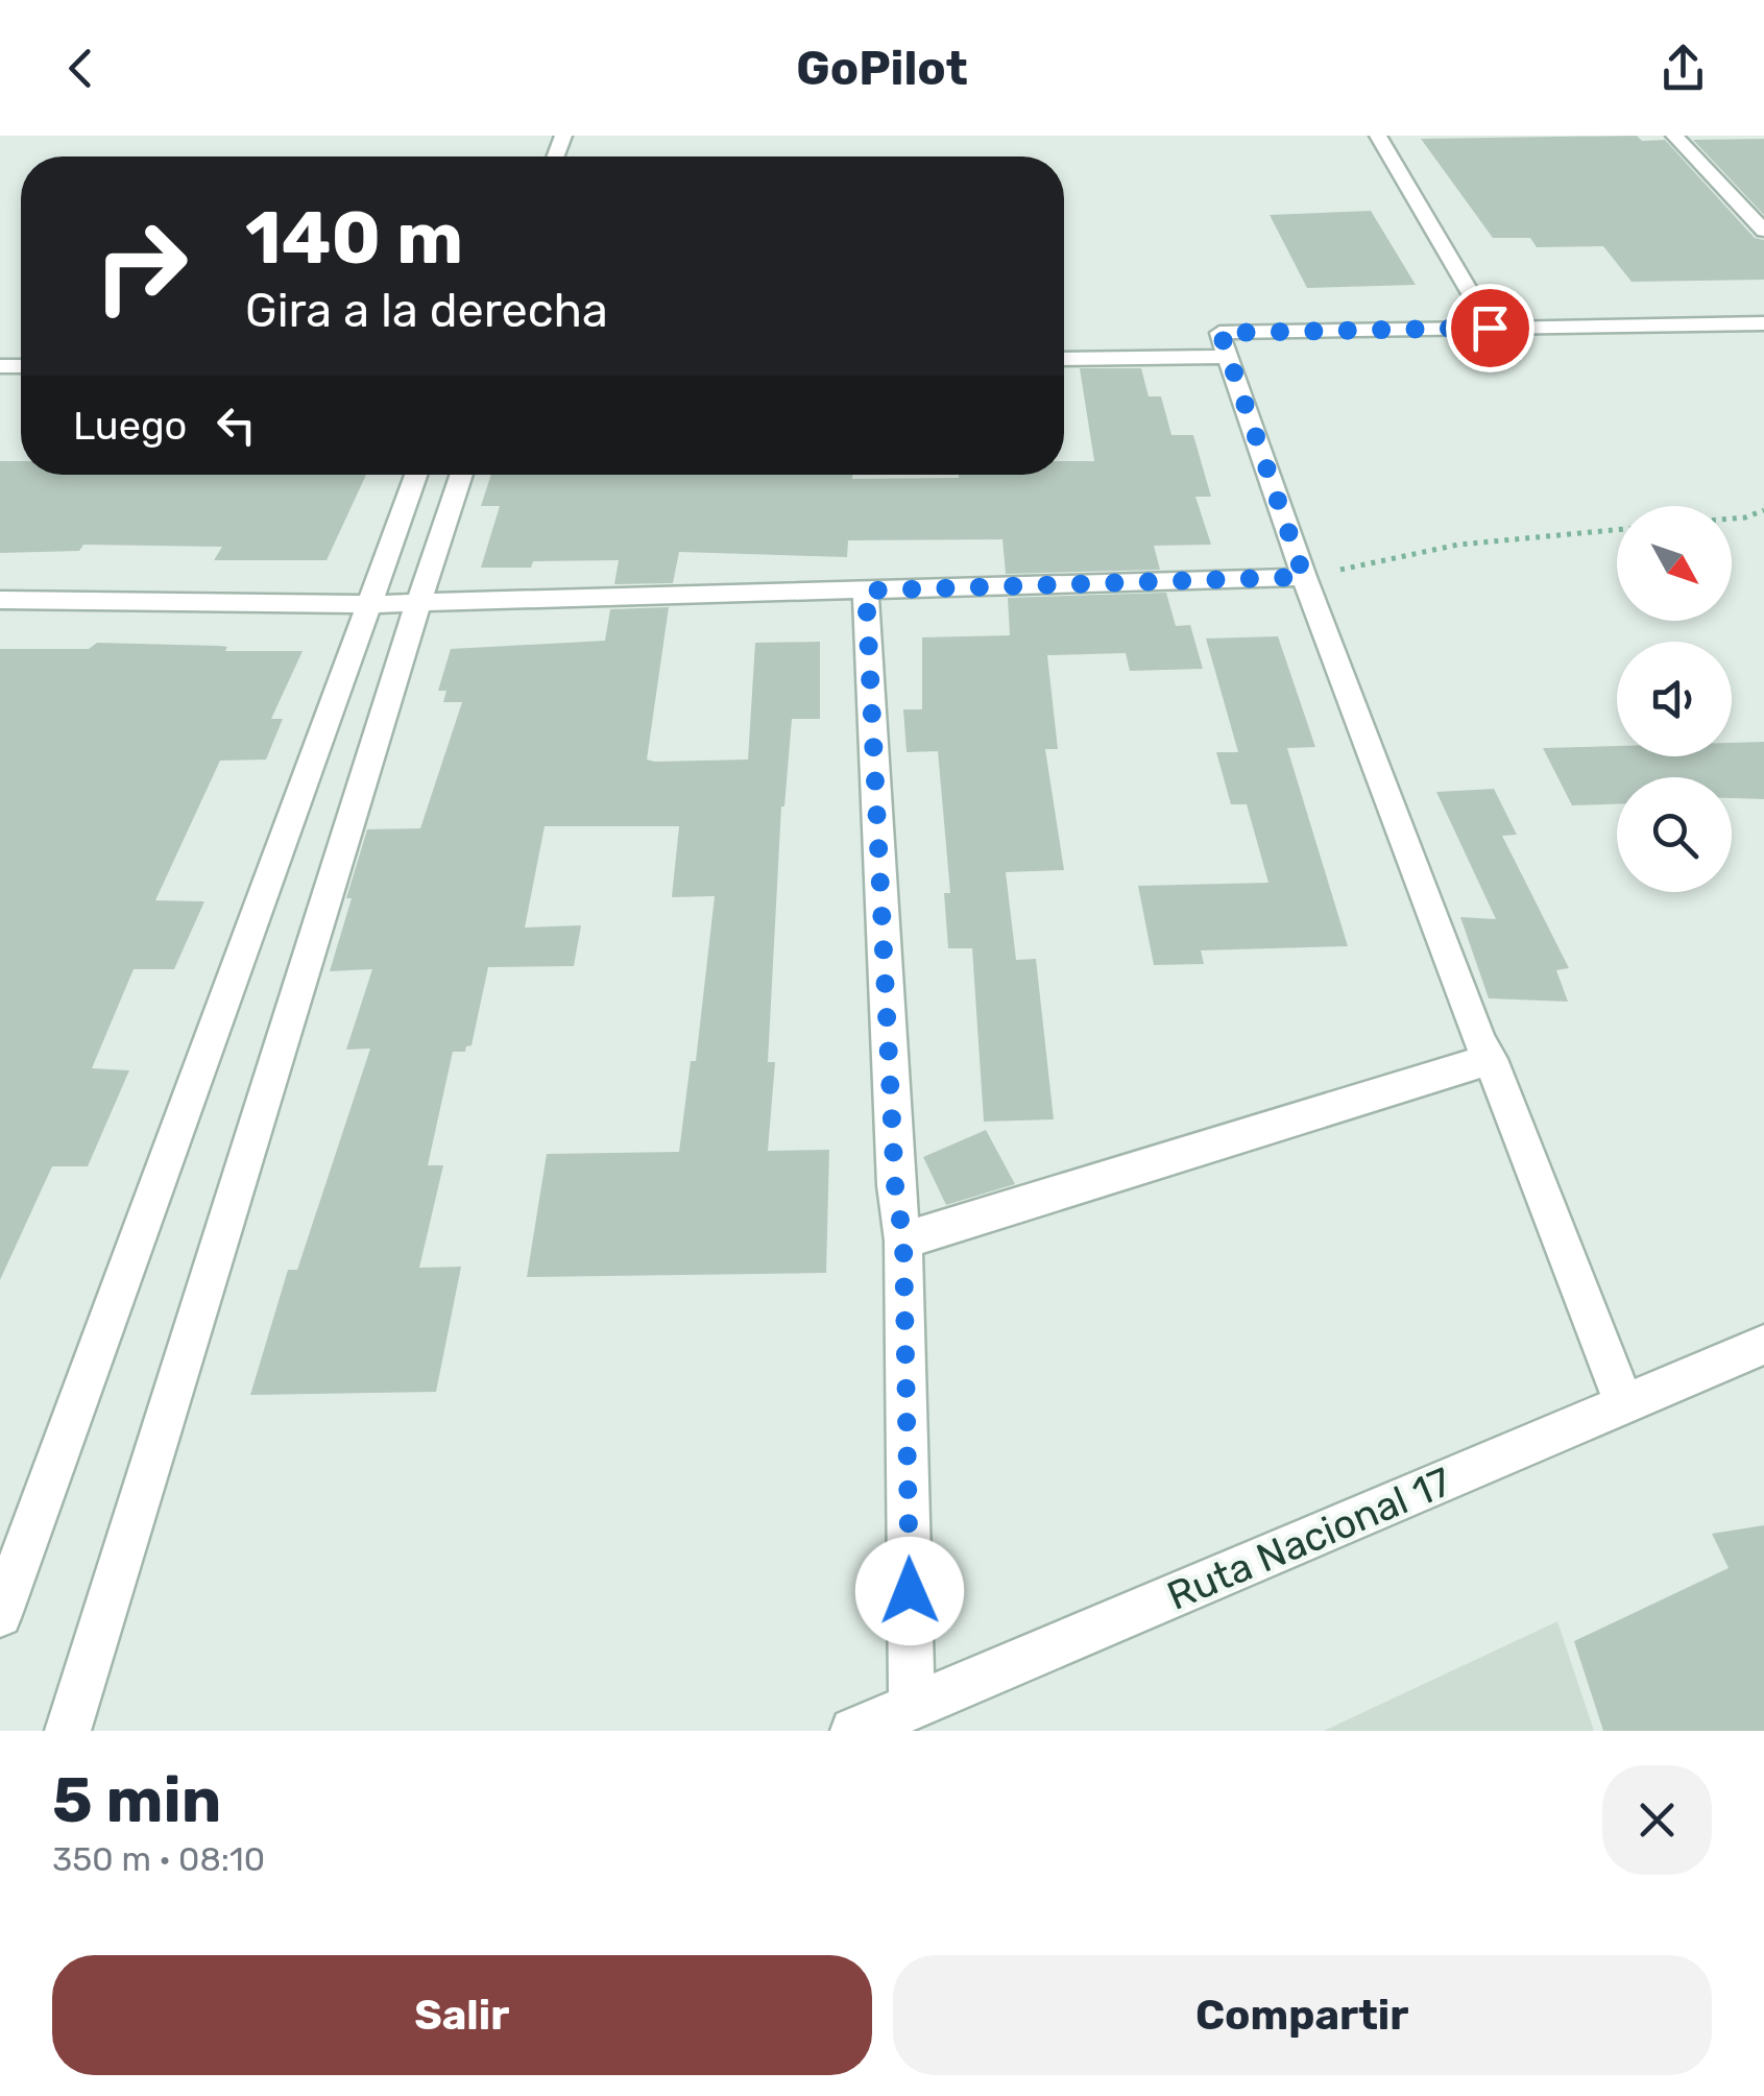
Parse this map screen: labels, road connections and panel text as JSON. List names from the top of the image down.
{
  "streets": {
    "street": ["Ruta Nacional 17"]
  },
  "north": "bottom right",
  "page": {
    "header": "GoPilot",
    "turn": ["140 m", "Gira a la derecha"],
    "then": "Luego",
    "heading": ["5 min", "350 m · 08:10"],
    "buttons": ["Salir", "Compartir"]
  }
}
